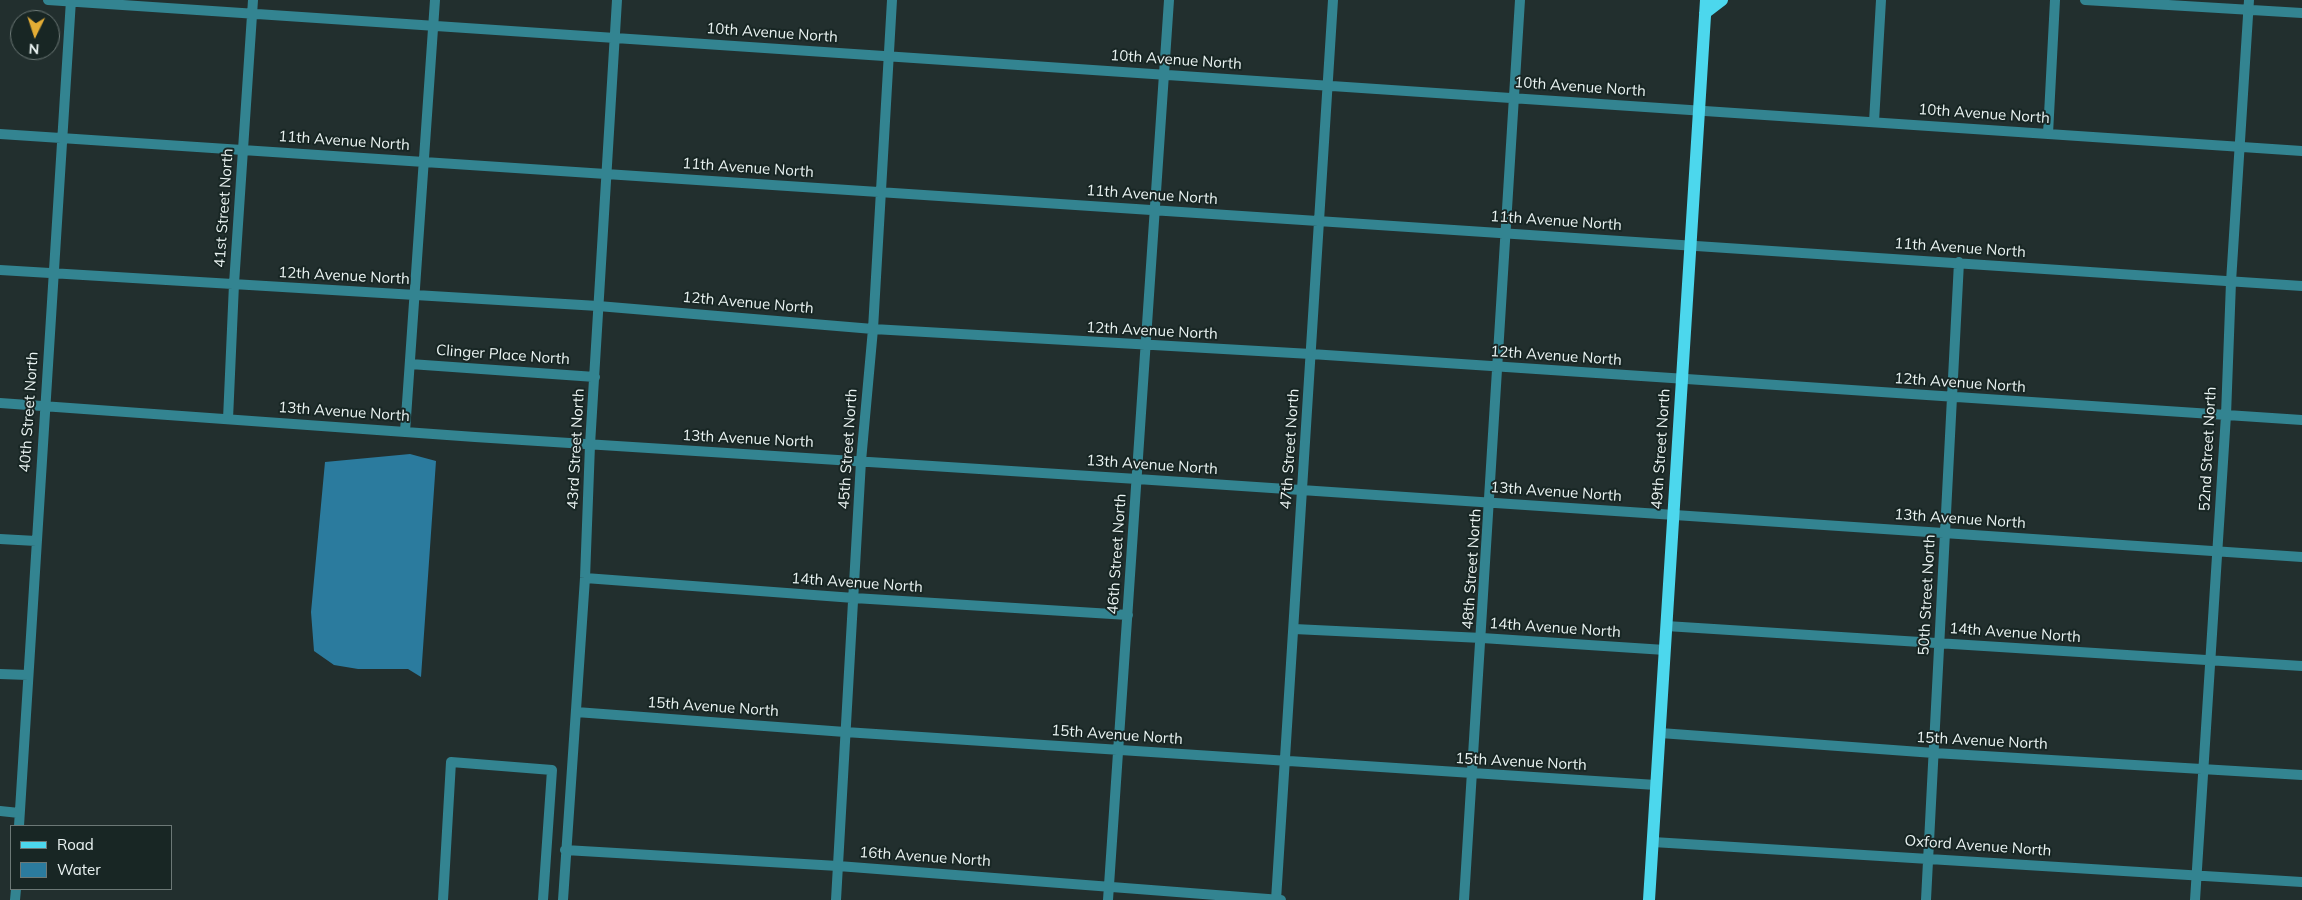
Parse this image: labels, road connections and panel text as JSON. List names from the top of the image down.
{
  "streets": {
    "main road": ["49th Street North"],
    "street": [
      "10th Avenue North",
      "11th Avenue North",
      "41st Street North",
      "12th Avenue North",
      "Clinger Place North",
      "40th Street North",
      "13th Avenue North",
      "43rd Street North",
      "45th Street North",
      "47th Street North",
      "52nd Street North",
      "46th Street North",
      "48th Street North",
      "14th Avenue North",
      "50th Street North",
      "15th Avenue North",
      "Oxford Avenue North",
      "16th Avenue North"
    ]
  },
  "crossings": [
    ["10th Avenue North", "41st Street North"],
    ["10th Avenue North", "40th Street North"],
    ["10th Avenue North", "43rd Street North"],
    ["10th Avenue North", "45th Street North"],
    ["10th Avenue North", "47th Street North"],
    ["10th Avenue North", "49th Street North"],
    ["10th Avenue North", "52nd Street North"],
    ["10th Avenue North", "46th Street North"],
    ["10th Avenue North", "48th Street North"],
    ["11th Avenue North", "41st Street North"],
    ["11th Avenue North", "40th Street North"],
    ["11th Avenue North", "43rd Street North"],
    ["11th Avenue North", "45th Street North"],
    ["11th Avenue North", "47th Street North"],
    ["11th Avenue North", "49th Street North"],
    ["11th Avenue North", "52nd Street North"],
    ["11th Avenue North", "46th Street North"],
    ["11th Avenue North", "48th Street North"],
    ["11th Avenue North", "50th Street North"],
    ["41st Street North", "12th Avenue North"],
    ["41st Street North", "13th Avenue North"],
    ["12th Avenue North", "40th Street North"],
    ["12th Avenue North", "43rd Street North"],
    ["12th Avenue North", "45th Street North"],
    ["12th Avenue North", "47th Street North"],
    ["12th Avenue North", "49th Street North"],
    ["12th Avenue North", "52nd Street North"],
    ["12th Avenue North", "46th Street North"],
    ["12th Avenue North", "48th Street North"],
    ["12th Avenue North", "50th Street North"],
    ["Clinger Place North", "43rd Street North"],
    ["40th Street North", "13th Avenue North"],
    ["13th Avenue North", "43rd Street North"],
    ["13th Avenue North", "45th Street North"],
    ["13th Avenue North", "47th Street North"],
    ["13th Avenue North", "49th Street North"],
    ["13th Avenue North", "52nd Street North"],
    ["13th Avenue North", "46th Street North"],
    ["13th Avenue North", "48th Street North"],
    ["13th Avenue North", "50th Street North"],
    ["43rd Street North", "14th Avenue North"],
    ["43rd Street North", "15th Avenue North"],
    ["43rd Street North", "16th Avenue North"],
    ["45th Street North", "14th Avenue North"],
    ["45th Street North", "15th Avenue North"],
    ["45th Street North", "16th Avenue North"],
    ["47th Street North", "14th Avenue North"],
    ["47th Street North", "15th Avenue North"],
    ["47th Street North", "16th Avenue North"],
    ["49th Street North", "14th Avenue North"],
    ["49th Street North", "15th Avenue North"],
    ["49th Street North", "Oxford Avenue North"],
    ["52nd Street North", "14th Avenue North"],
    ["52nd Street North", "15th Avenue North"],
    ["52nd Street North", "Oxford Avenue North"],
    ["46th Street North", "14th Avenue North"],
    ["46th Street North", "15th Avenue North"],
    ["46th Street North", "16th Avenue North"],
    ["48th Street North", "14th Avenue North"],
    ["48th Street North", "15th Avenue North"],
    ["14th Avenue North", "50th Street North"],
    ["50th Street North", "15th Avenue North"],
    ["50th Street North", "Oxford Avenue North"]
  ],
  "legend": ["Road", "Water"],
  "north": "bottom"
}
